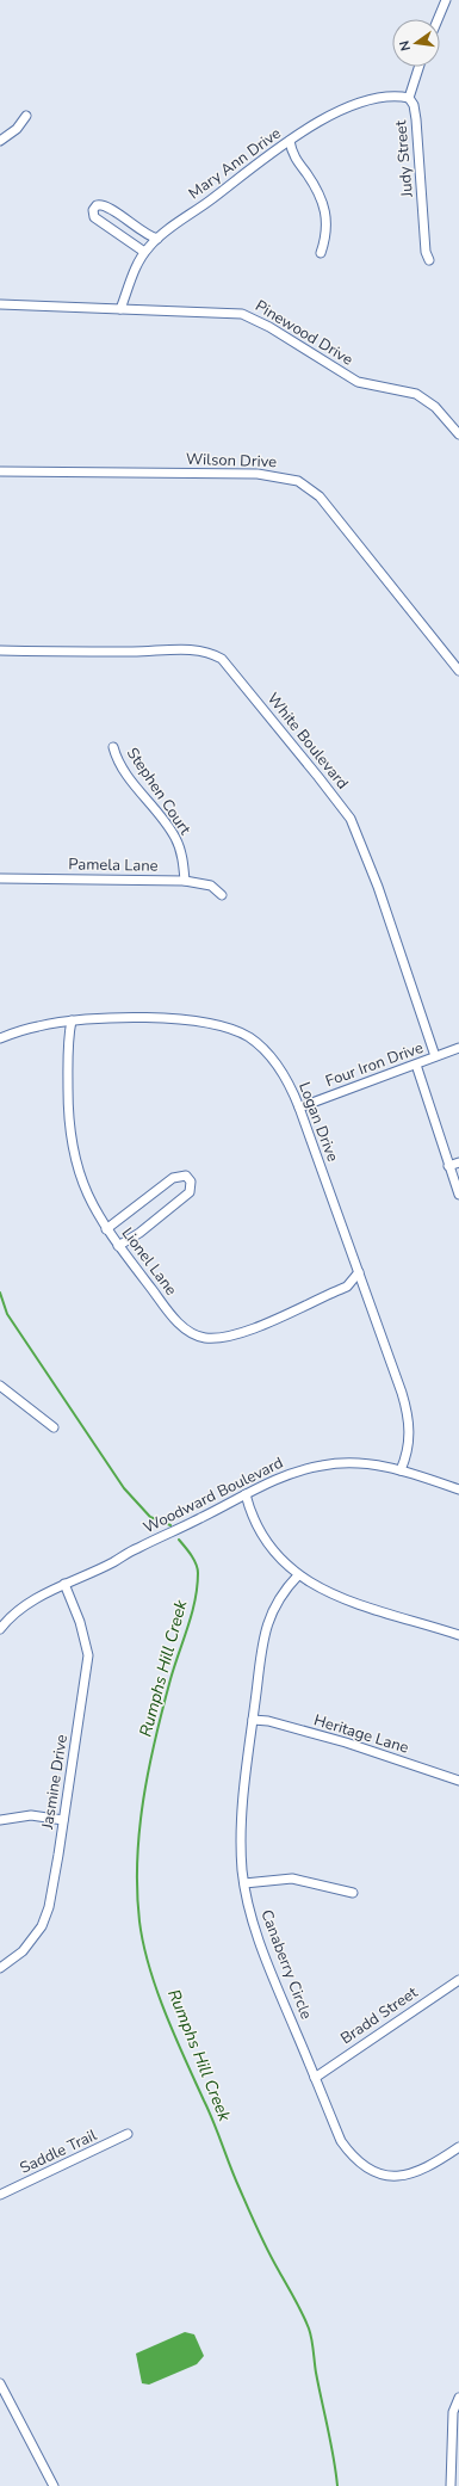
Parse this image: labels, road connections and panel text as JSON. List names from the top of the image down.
{
  "streets": {
    "street": [
      "Judy Street",
      "Mary Ann Drive",
      "Pinewood Drive",
      "Wilson Drive",
      "White Boulevard",
      "Stephen Court",
      "Pamela Lane",
      "Four Iron Drive",
      "Logan Drive",
      "Lionel Lane",
      "Woodward Boulevard",
      "Heritage Lane",
      "Jasmine Drive",
      "Canaberry Circle",
      "Bradd Street",
      "Saddle Trail"
    ]
  },
  "crossings": [
    ["Judy Street", "Mary Ann Drive"],
    ["Mary Ann Drive", "Pinewood Drive"],
    ["White Boulevard", "Four Iron Drive"],
    ["Stephen Court", "Pamela Lane"],
    ["Four Iron Drive", "Logan Drive"],
    ["Logan Drive", "Lionel Lane"],
    ["Logan Drive", "Woodward Boulevard"],
    ["Woodward Boulevard", "Jasmine Drive"],
    ["Heritage Lane", "Canaberry Circle"],
    ["Canaberry Circle", "Bradd Street"]
  ],
  "water": ["Rumphs Hill Creek"],
  "north": "left"
}
